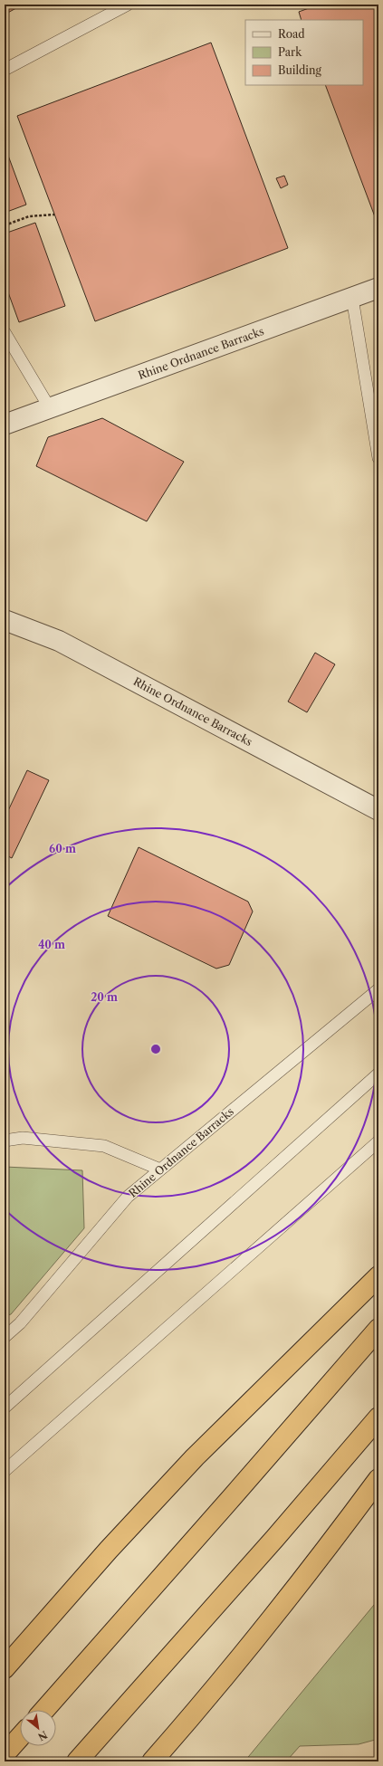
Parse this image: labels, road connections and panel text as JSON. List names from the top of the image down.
{
  "streets": {
    "street": ["Rhine Ordnance Barracks"]
  },
  "legend": ["Road", "Park", "Building"],
  "north": "bottom right",
  "rings": ["60 m", "40 m", "20 m"]
}
